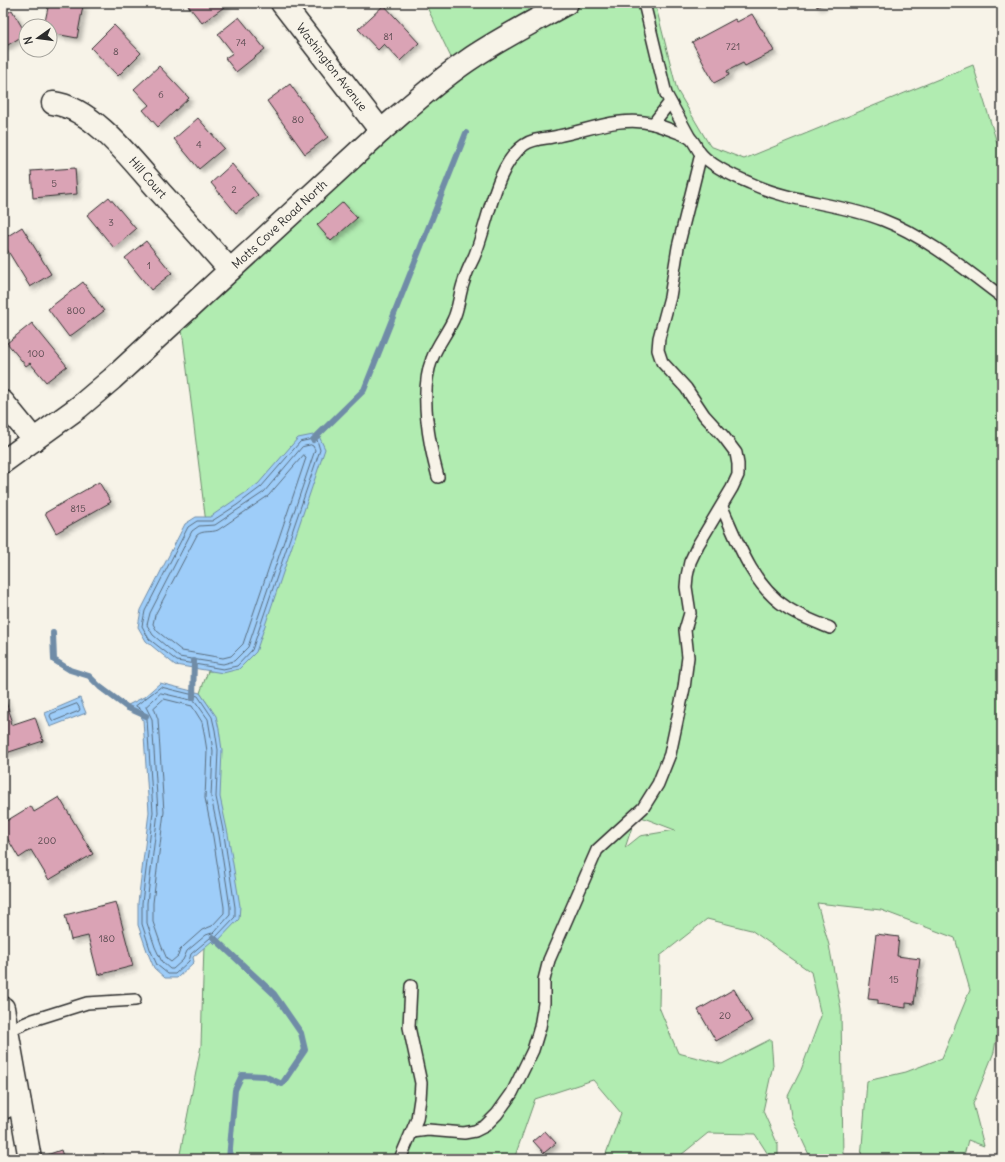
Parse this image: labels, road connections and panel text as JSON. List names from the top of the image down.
{
  "streets": {
    "street": ["Washington Avenue", "Hill Court", "Motts Cove Road North"]
  },
  "crossings": [
    ["Washington Avenue", "Motts Cove Road North"],
    ["Hill Court", "Motts Cove Road North"]
  ],
  "house_numbers": [
    "81",
    "74",
    "721",
    "8",
    "6",
    "80",
    "4",
    "5",
    "2",
    "3",
    "1",
    "800",
    "100",
    "815",
    "200",
    "180",
    "15",
    "20"
  ],
  "north": "left"
}
